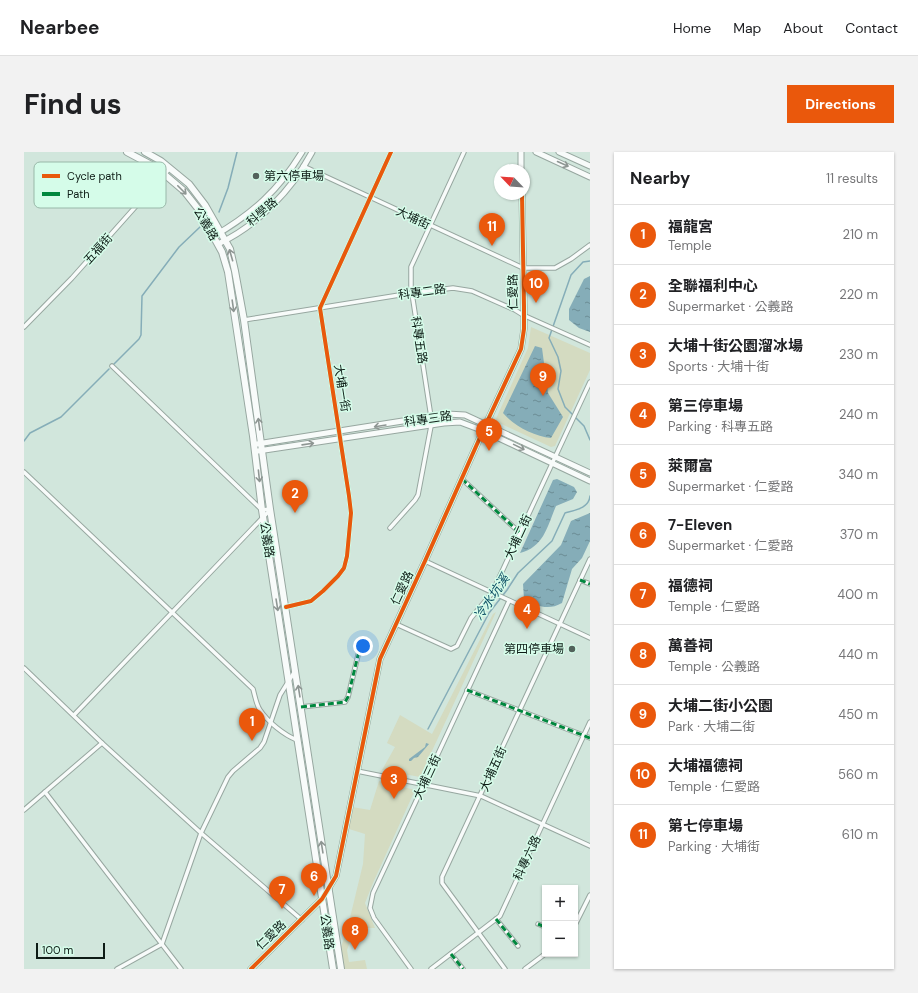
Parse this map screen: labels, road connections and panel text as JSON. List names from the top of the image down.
{
  "streets": {
    "main road": ["公義路"],
    "street": [
      "科學路",
      "大埔街",
      "五福街",
      "科專二路",
      "仁愛路",
      "科專五路",
      "大埔一街",
      "科專三路",
      "大埔二街",
      "大埔五街",
      "大埔三街",
      "科專六路"
    ]
  },
  "crossings": [
    ["科學路", "大埔街"],
    ["科學路", "公義路"],
    ["大埔街", "仁愛路"],
    ["大埔街", "科專五路"],
    ["公義路", "五福街"],
    ["公義路", "科專二路"],
    ["公義路", "仁愛路"],
    ["公義路", "大埔一街"],
    ["公義路", "科專三路"],
    ["科專二路", "仁愛路"],
    ["科專二路", "科專五路"],
    ["科專二路", "大埔一街"],
    ["仁愛路", "科專三路"],
    ["仁愛路", "大埔二街"],
    ["科專五路", "科專三路"],
    ["大埔一街", "科專三路"],
    ["科專三路", "大埔二街"],
    ["大埔五街", "科專六路"]
  ],
  "water": ["冷水坑溪"],
  "places": ["第六停車場", "第四停車場"],
  "legend": ["Cycle path", "Path"],
  "scale_bar": "100 m",
  "north": "top left",
  "page": {
    "header": "Nearbee",
    "nav": [
      "Home",
      "Map",
      "About",
      "Contact"
    ],
    "buttons": "Directions",
    "title": "Find us",
    "heading": ["Nearby", "11 results"],
    "list": [
      {
        "mark": "1",
        "name": "福龍宮",
        "note": "Temple",
        "value": "210 m"
      },
      {
        "mark": "2",
        "name": "全聯福利中心",
        "note": "Supermarket · 公義路",
        "value": "220 m"
      },
      {
        "mark": "3",
        "name": "大埔十街公園溜冰場",
        "note": "Sports · 大埔十街",
        "value": "230 m"
      },
      {
        "mark": "4",
        "name": "第三停車場",
        "note": "Parking · 科專五路",
        "value": "240 m"
      },
      {
        "mark": "5",
        "name": "萊爾富",
        "note": "Supermarket · 仁愛路",
        "value": "340 m"
      },
      {
        "mark": "6",
        "name": "7-Eleven",
        "note": "Supermarket · 仁愛路",
        "value": "370 m"
      },
      {
        "mark": "7",
        "name": "福德祠",
        "note": "Temple · 仁愛路",
        "value": "400 m"
      },
      {
        "mark": "8",
        "name": "萬善祠",
        "note": "Temple · 公義路",
        "value": "440 m"
      },
      {
        "mark": "9",
        "name": "大埔二街小公園",
        "note": "Park · 大埔二街",
        "value": "450 m"
      },
      {
        "mark": "10",
        "name": "大埔福德祠",
        "note": "Temple · 仁愛路",
        "value": "560 m"
      },
      {
        "mark": "11",
        "name": "第七停車場",
        "note": "Parking · 大埔街",
        "value": "610 m"
      }
    ],
    "pins": [
      "11",
      "10",
      "9",
      "5",
      "2",
      "4",
      "1",
      "3",
      "6",
      "7",
      "8"
    ],
    "map_buttons": ["+", "−"],
    "scale": "100 m"
  }
}
